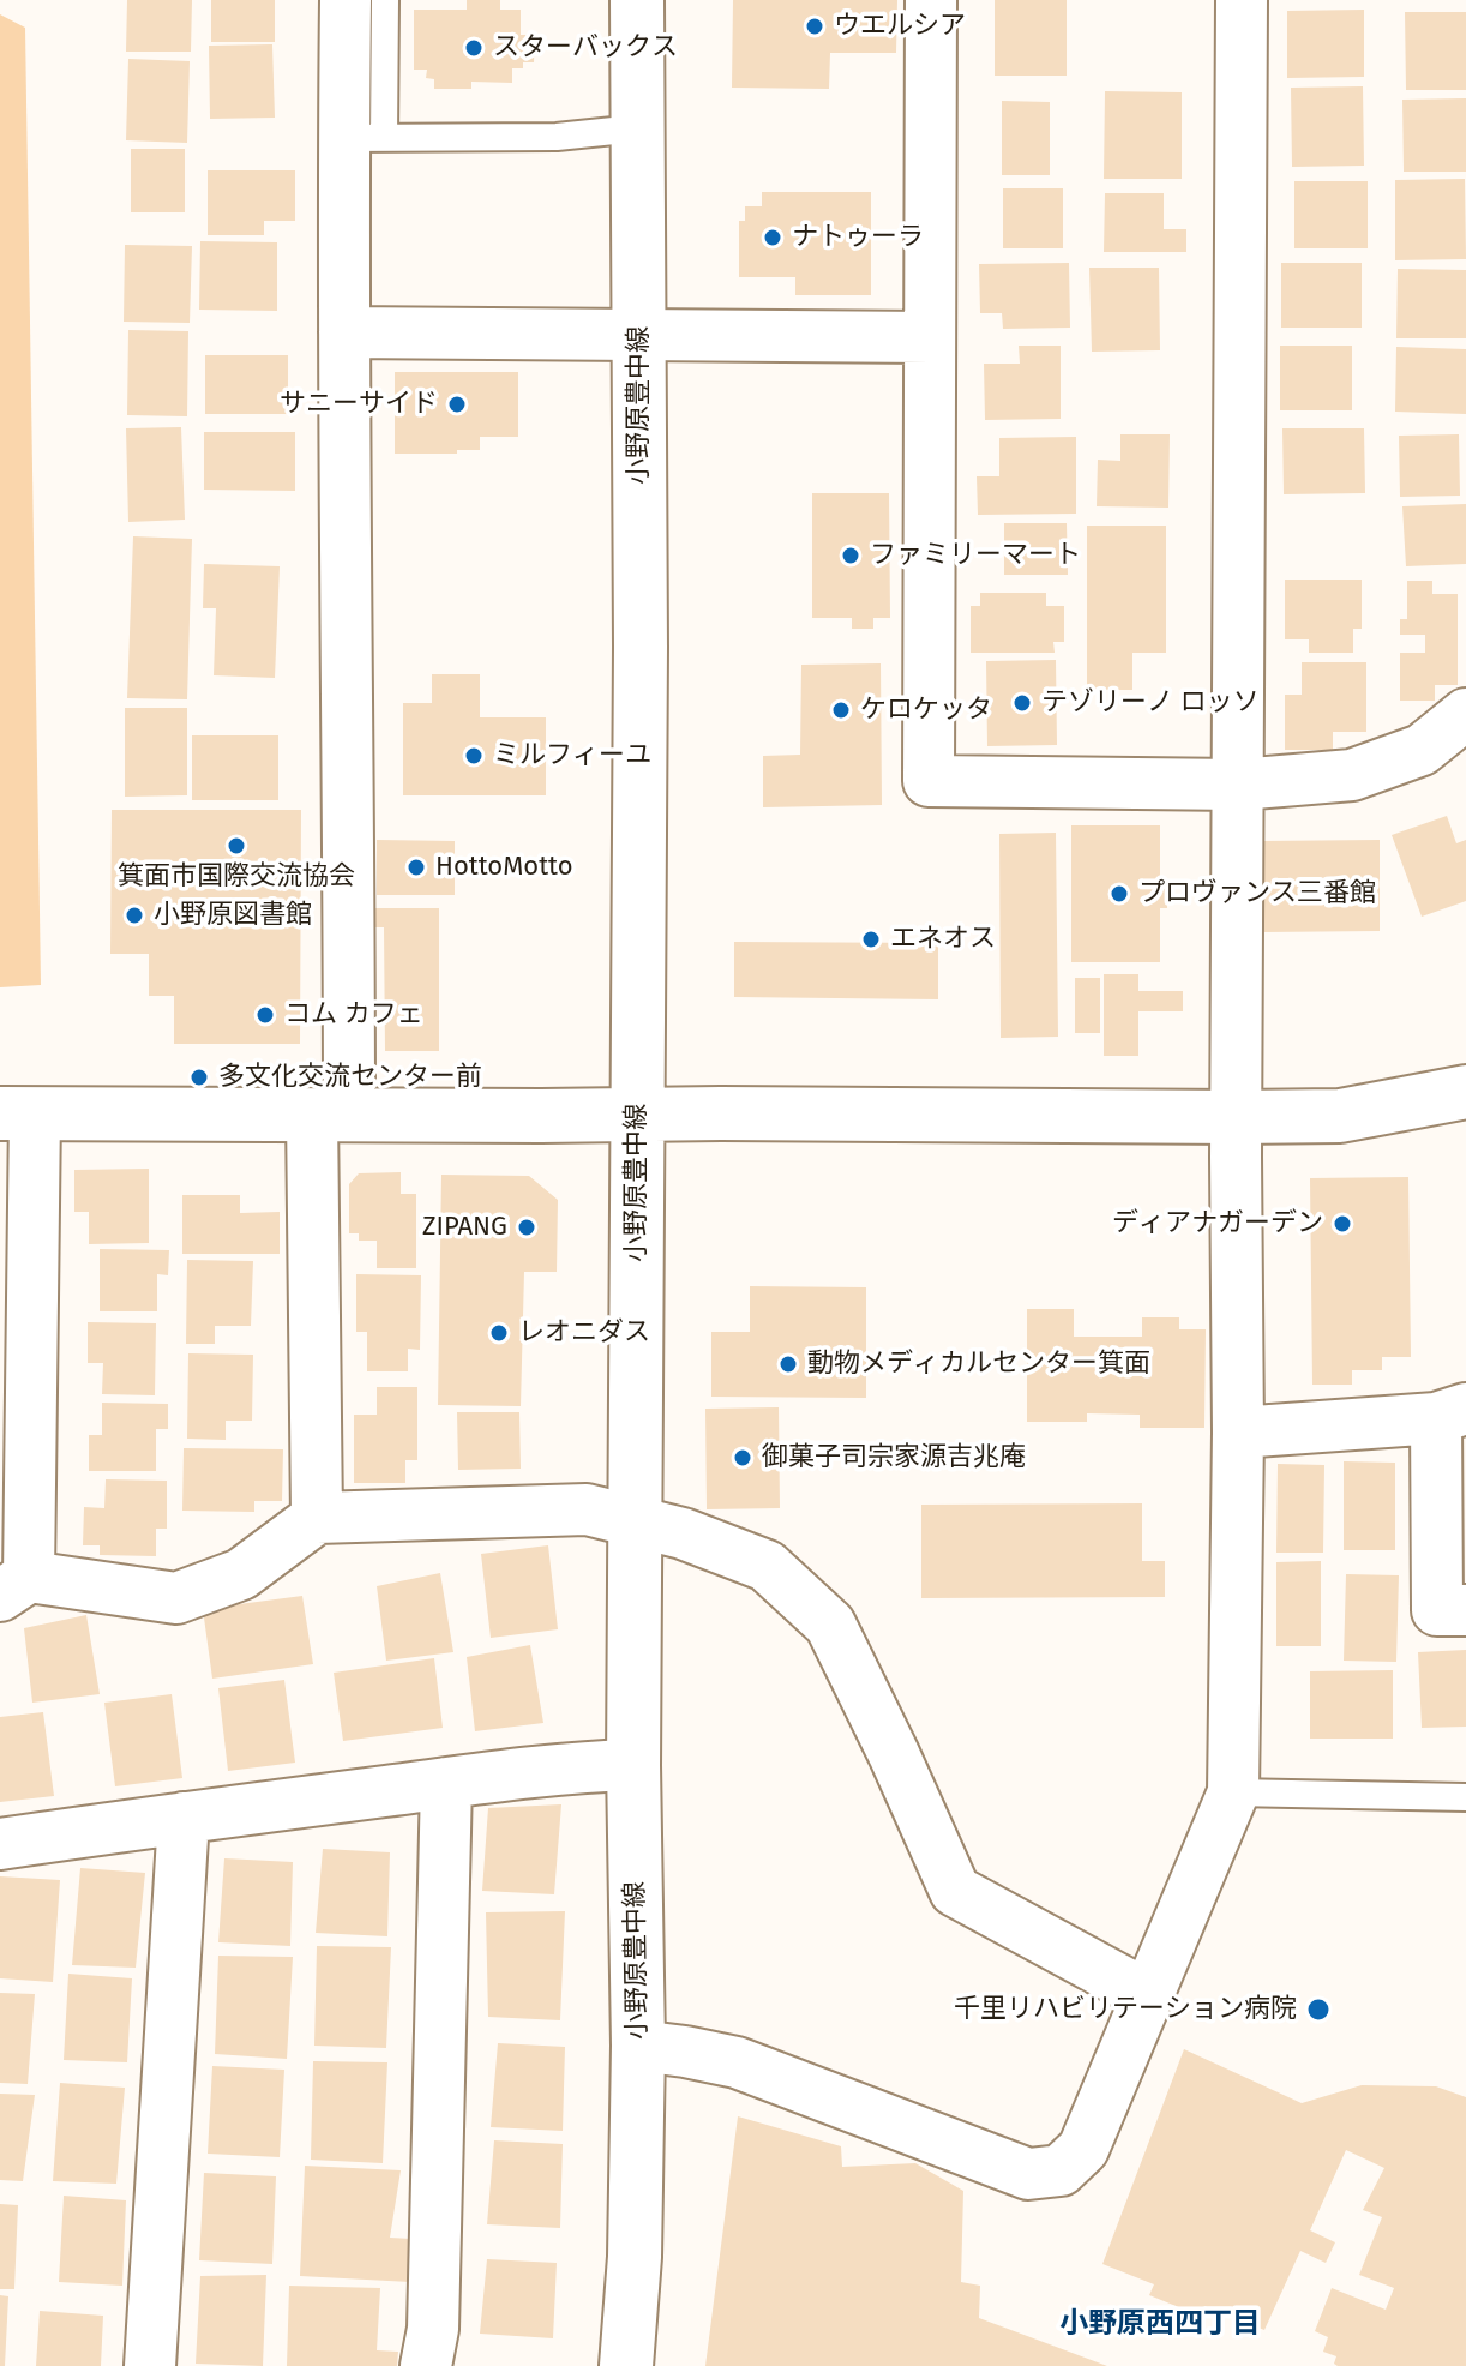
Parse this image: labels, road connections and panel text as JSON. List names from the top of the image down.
{
  "streets": {
    "street": ["小野原豊中線"]
  },
  "districts": ["小野原西四丁目"],
  "places": [
    "ウエルシア",
    "スターバックス",
    "ナトゥーラ",
    "サニーサイド",
    "ファミリーマート",
    "テゾリーノ ロッソ",
    "ケロケッタ",
    "ミルフィーユ",
    "箕面市国際交流協会",
    "HottoMotto",
    "プロヴァンス三番館",
    "小野原図書館",
    "エネオス",
    "コム カフェ",
    "多文化交流センター前",
    "ディアナガーデン",
    "ZIPANG",
    "レオニダス",
    "動物メディカルセンター箕面",
    "御菓子司宗家源吉兆庵",
    "千里リハビリテーション病院"
  ]
}
